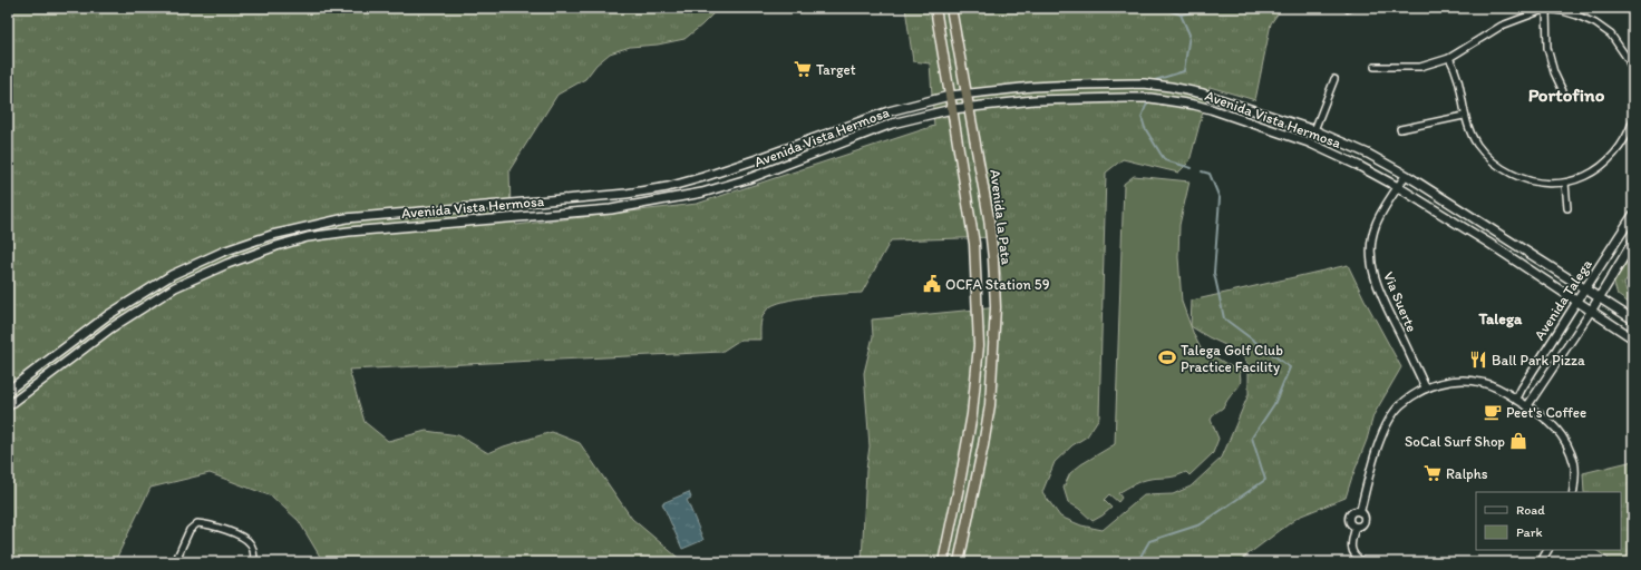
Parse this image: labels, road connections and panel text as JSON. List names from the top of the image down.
{
  "streets": {
    "highway": ["Avenida la Pata"],
    "main road": ["Avenida Vista Hermosa", "Avenida Talega"],
    "street": ["Via Suerte"]
  },
  "crossings": [
    ["Avenida Vista Hermosa", "Avenida la Pata"],
    ["Avenida Vista Hermosa", "Avenida Talega"],
    ["Avenida Vista Hermosa", "Via Suerte"]
  ],
  "districts": ["Portofino", "Talega"],
  "places": {
    "supermarket": ["Target", "Ralphs"],
    "public building": ["OCFA Station 59"],
    "sports": ["Talega Golf Club Practice Facility"],
    "restaurant": ["Ball Park Pizza"],
    "cafe": ["Peet's Coffee"],
    "shop": ["SoCal Surf Shop"]
  },
  "legend": ["Road", "Park"]
}
